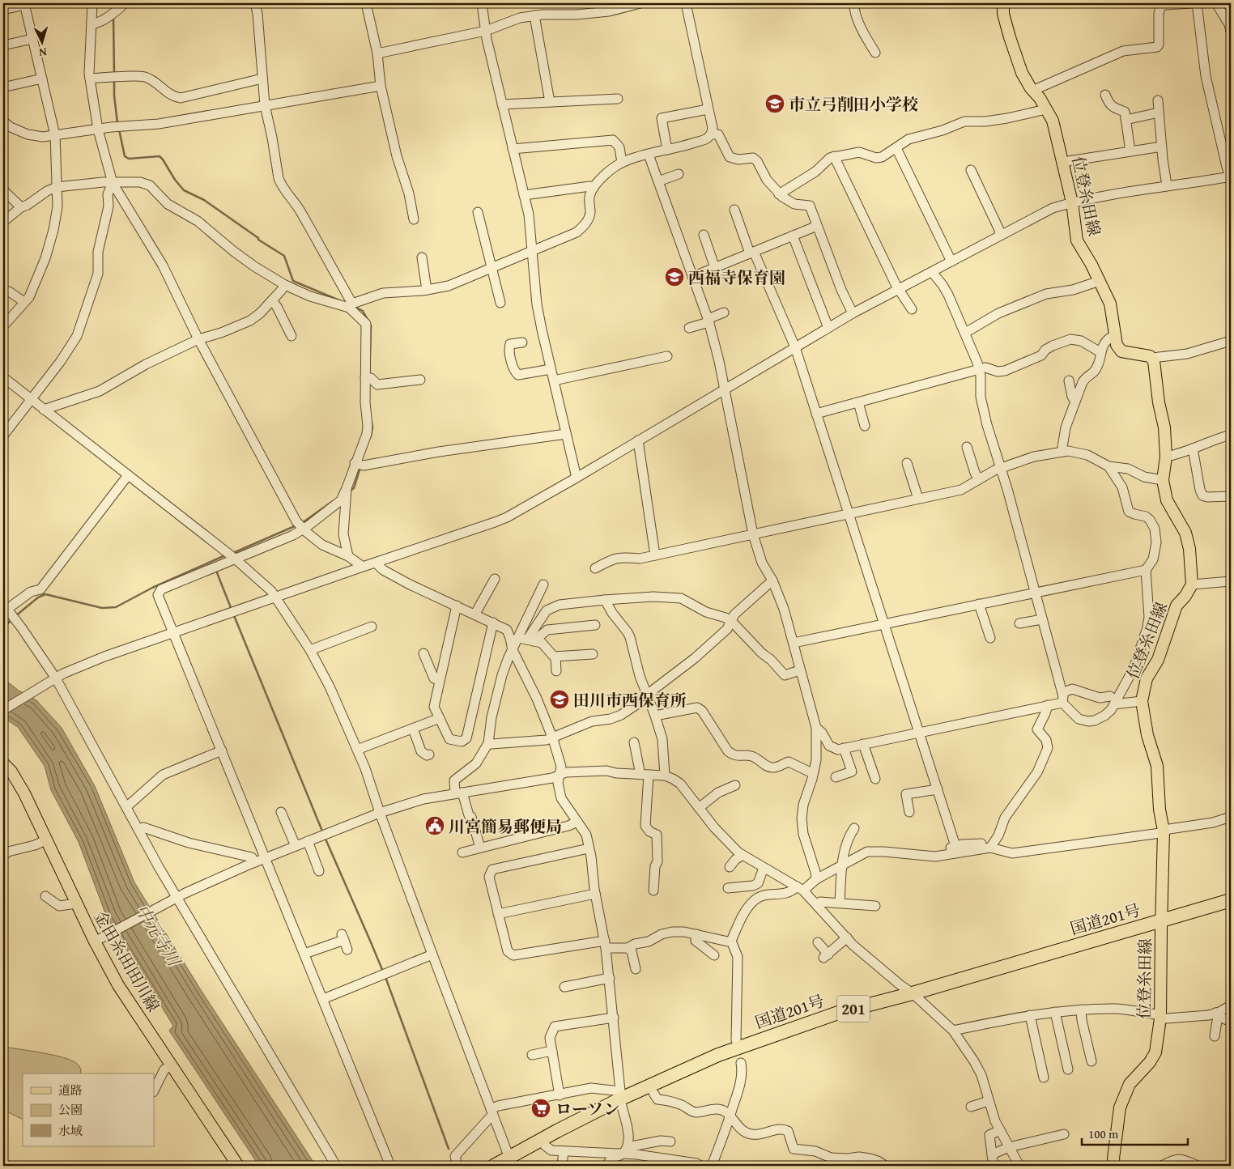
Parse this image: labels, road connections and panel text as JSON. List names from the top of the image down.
{
  "streets": {
    "highway": ["国道201号", "201"],
    "main road": ["位登糸田線", "金田糸田田川線"]
  },
  "crossings": [
    ["位登糸田線", "国道201号"]
  ],
  "water": ["中元寺川"],
  "places": {
    "school or university": ["市立弓削田小学校", "西福寺保育園", "田川市西保育所"],
    "public building": ["川宮簡易郵便局"],
    "supermarket": ["ローソン"]
  },
  "legend": ["道路", "公園", "水域"],
  "scale_bar": "100 m",
  "north": "bottom"
}
